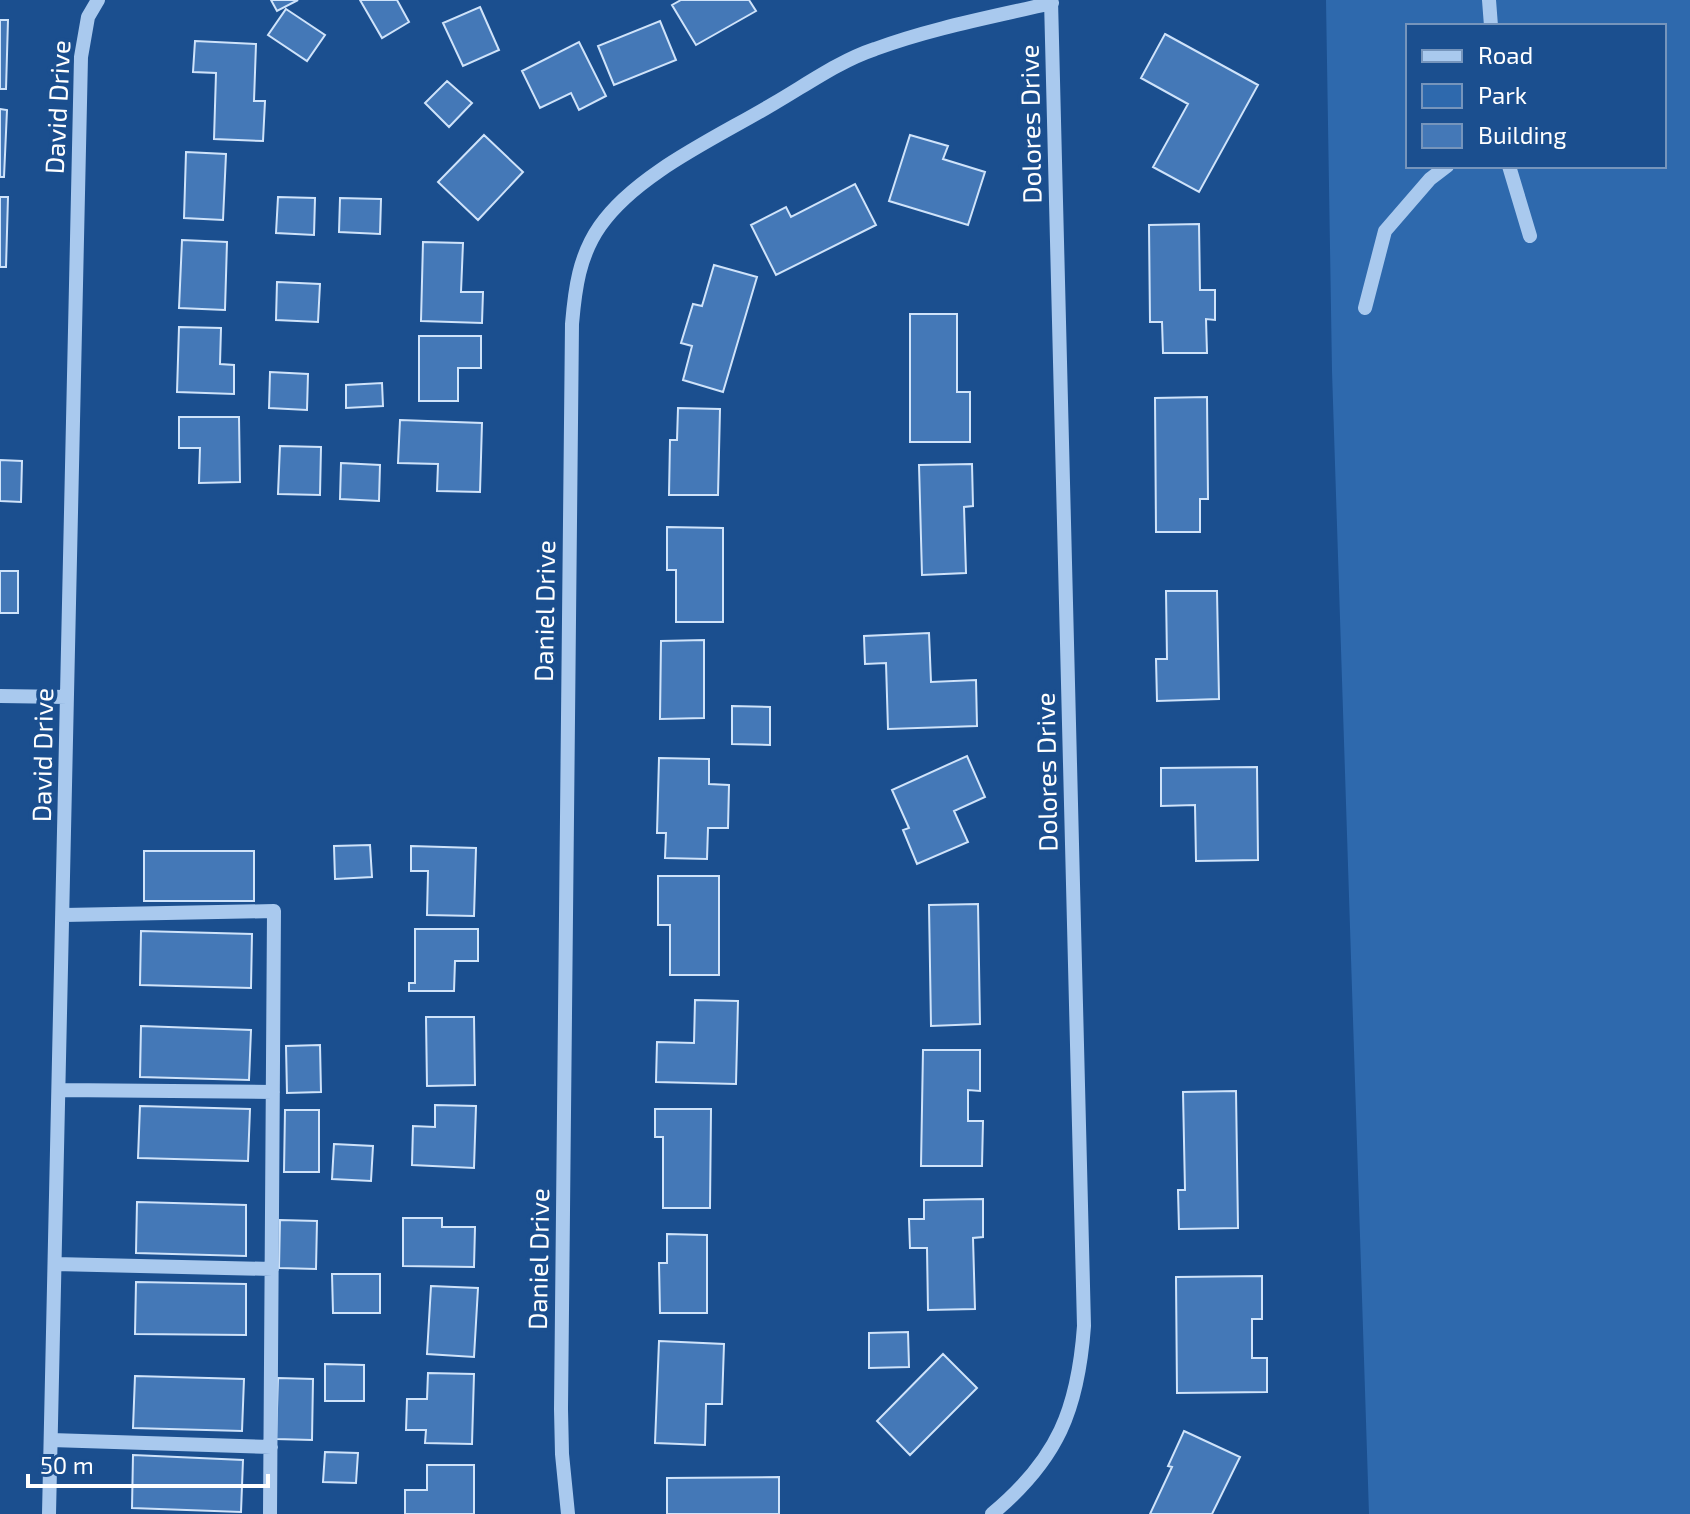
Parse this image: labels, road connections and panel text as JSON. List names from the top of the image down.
{
  "streets": {
    "street": ["David Drive", "Dolores Drive", "Daniel Drive"]
  },
  "crossings": [
    ["Dolores Drive", "Daniel Drive"]
  ],
  "legend": ["Road", "Park", "Building"],
  "scale_bar": "50 m"
}
